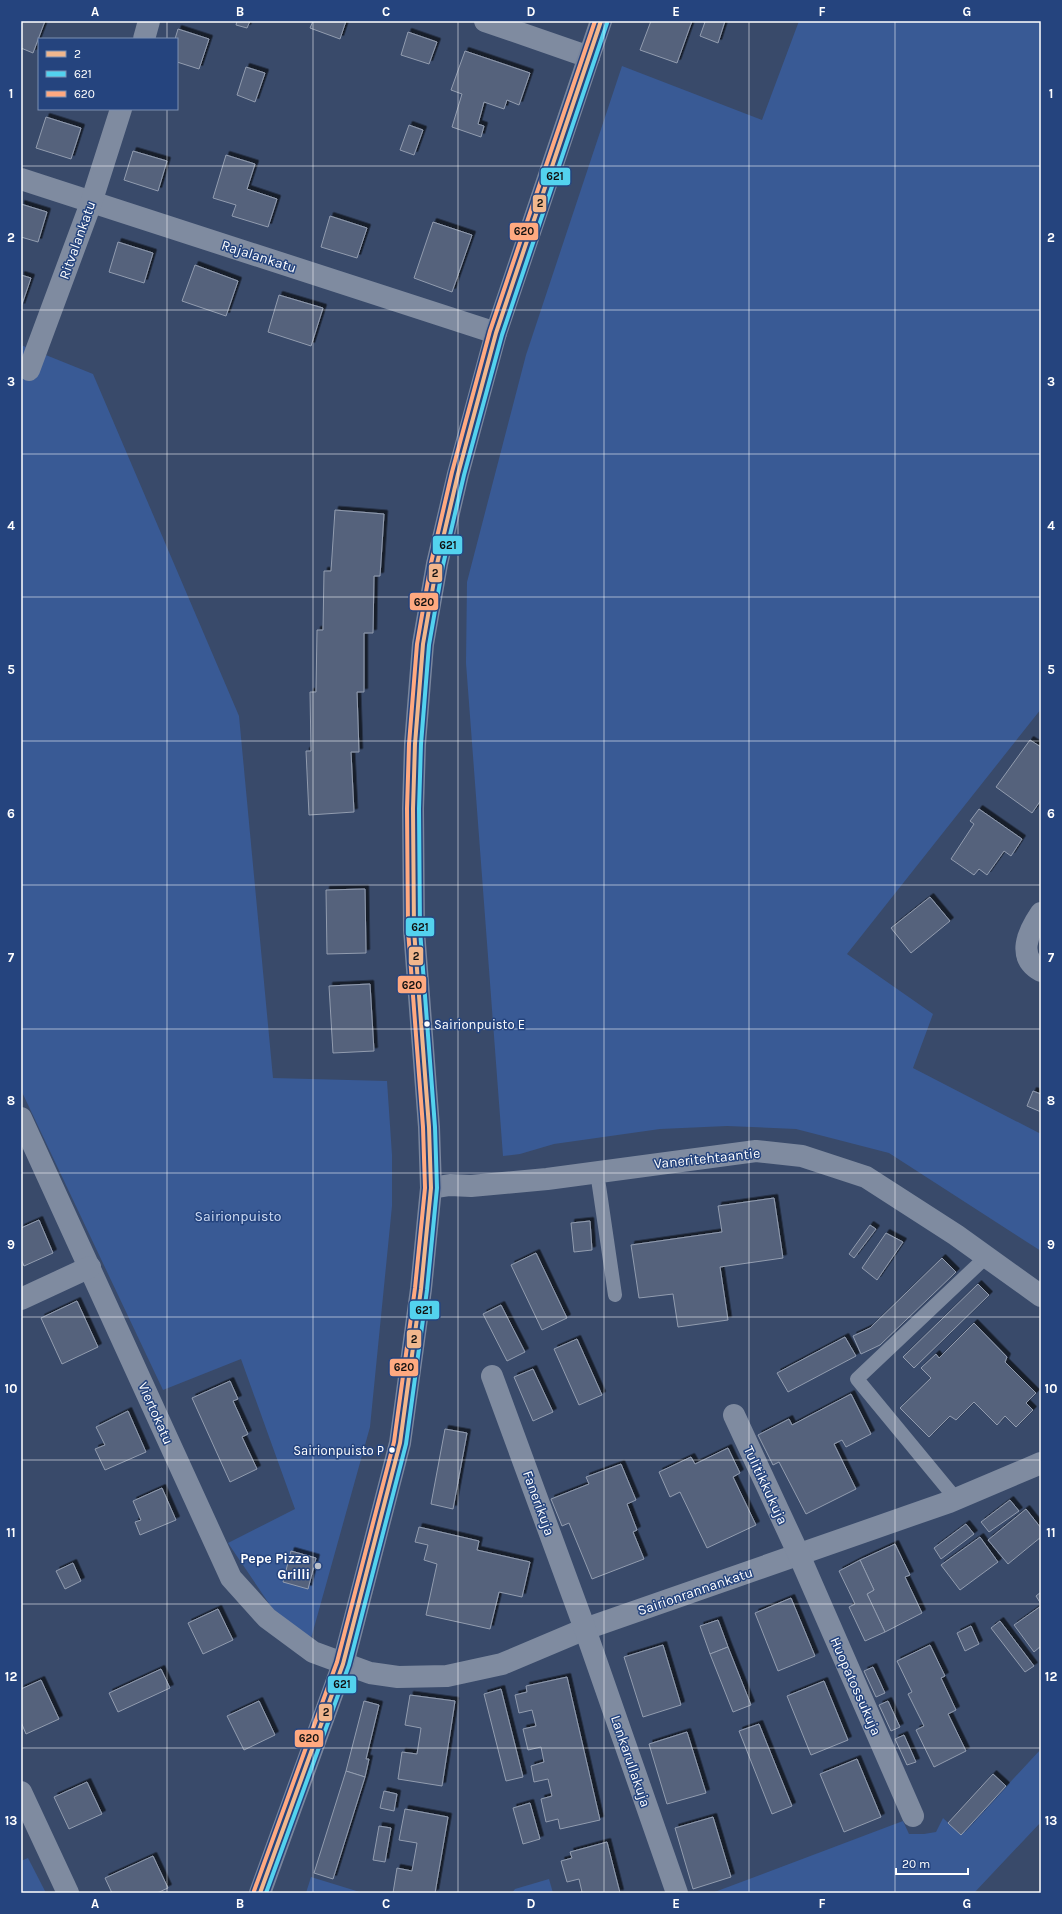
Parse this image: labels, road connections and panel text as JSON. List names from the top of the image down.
{
  "streets": {
    "street": [
      "Ritvalankatu",
      "Rajalankatu",
      "Vaneritehtaantie",
      "Viertokatu",
      "Tulitikkukuja",
      "Fanerikuja",
      "Sairionrannankatu",
      "Huopatossukuja",
      "Lankarullakuja"
    ]
  },
  "crossings": [
    ["Ritvalankatu", "Rajalankatu"],
    ["Viertokatu", "Sairionrannankatu"],
    ["Tulitikkukuja", "Sairionrannankatu"],
    ["Tulitikkukuja", "Huopatossukuja"],
    ["Fanerikuja", "Sairionrannankatu"],
    ["Fanerikuja", "Lankarullakuja"],
    ["Sairionrannankatu", "Huopatossukuja"],
    ["Sairionrannankatu", "Lankarullakuja"]
  ],
  "parks": ["Sairionpuisto"],
  "places": ["Sairionpuisto E", "Sairionpuisto P", "Pepe Pizza Grilli"],
  "lines": ["transit line 2", "transit line 620", "transit line 621"],
  "legend": ["2", "621", "620"],
  "scale_bar": "20 m",
  "grid": {
    "columns": [
      "A",
      "B",
      "C",
      "D",
      "E",
      "F",
      "G"
    ],
    "rows": [
      "1",
      "2",
      "3",
      "4",
      "5",
      "6",
      "7",
      "8",
      "9",
      "10",
      "11",
      "12",
      "13"
    ]
  }
}
